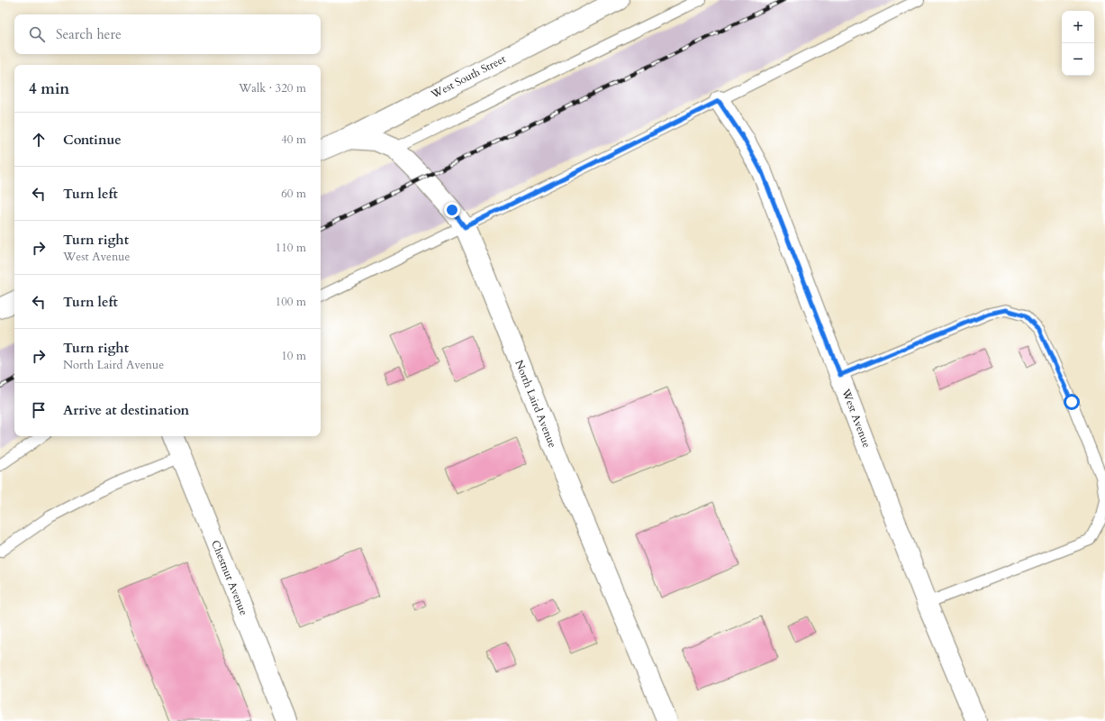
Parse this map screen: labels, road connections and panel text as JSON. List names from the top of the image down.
{
  "streets": {
    "street": [
      "West South Street",
      "North Laird Avenue",
      "West Avenue",
      "Chestnut Avenue"
    ]
  },
  "crossings": [
    ["West South Street", "North Laird Avenue"]
  ],
  "page": {
    "map_buttons": ["+", "−"],
    "search": "Search here",
    "heading": ["4 min", "Walk · 320 m"],
    "list": [
      ["Continue", "40 m"],
      ["Turn left", "60 m"],
      ["Turn right", "West Avenue", "110 m"],
      ["Turn left", "100 m"],
      ["Turn right", "North Laird Avenue", "10 m"],
      "Arrive at destination"
    ]
  }
}
